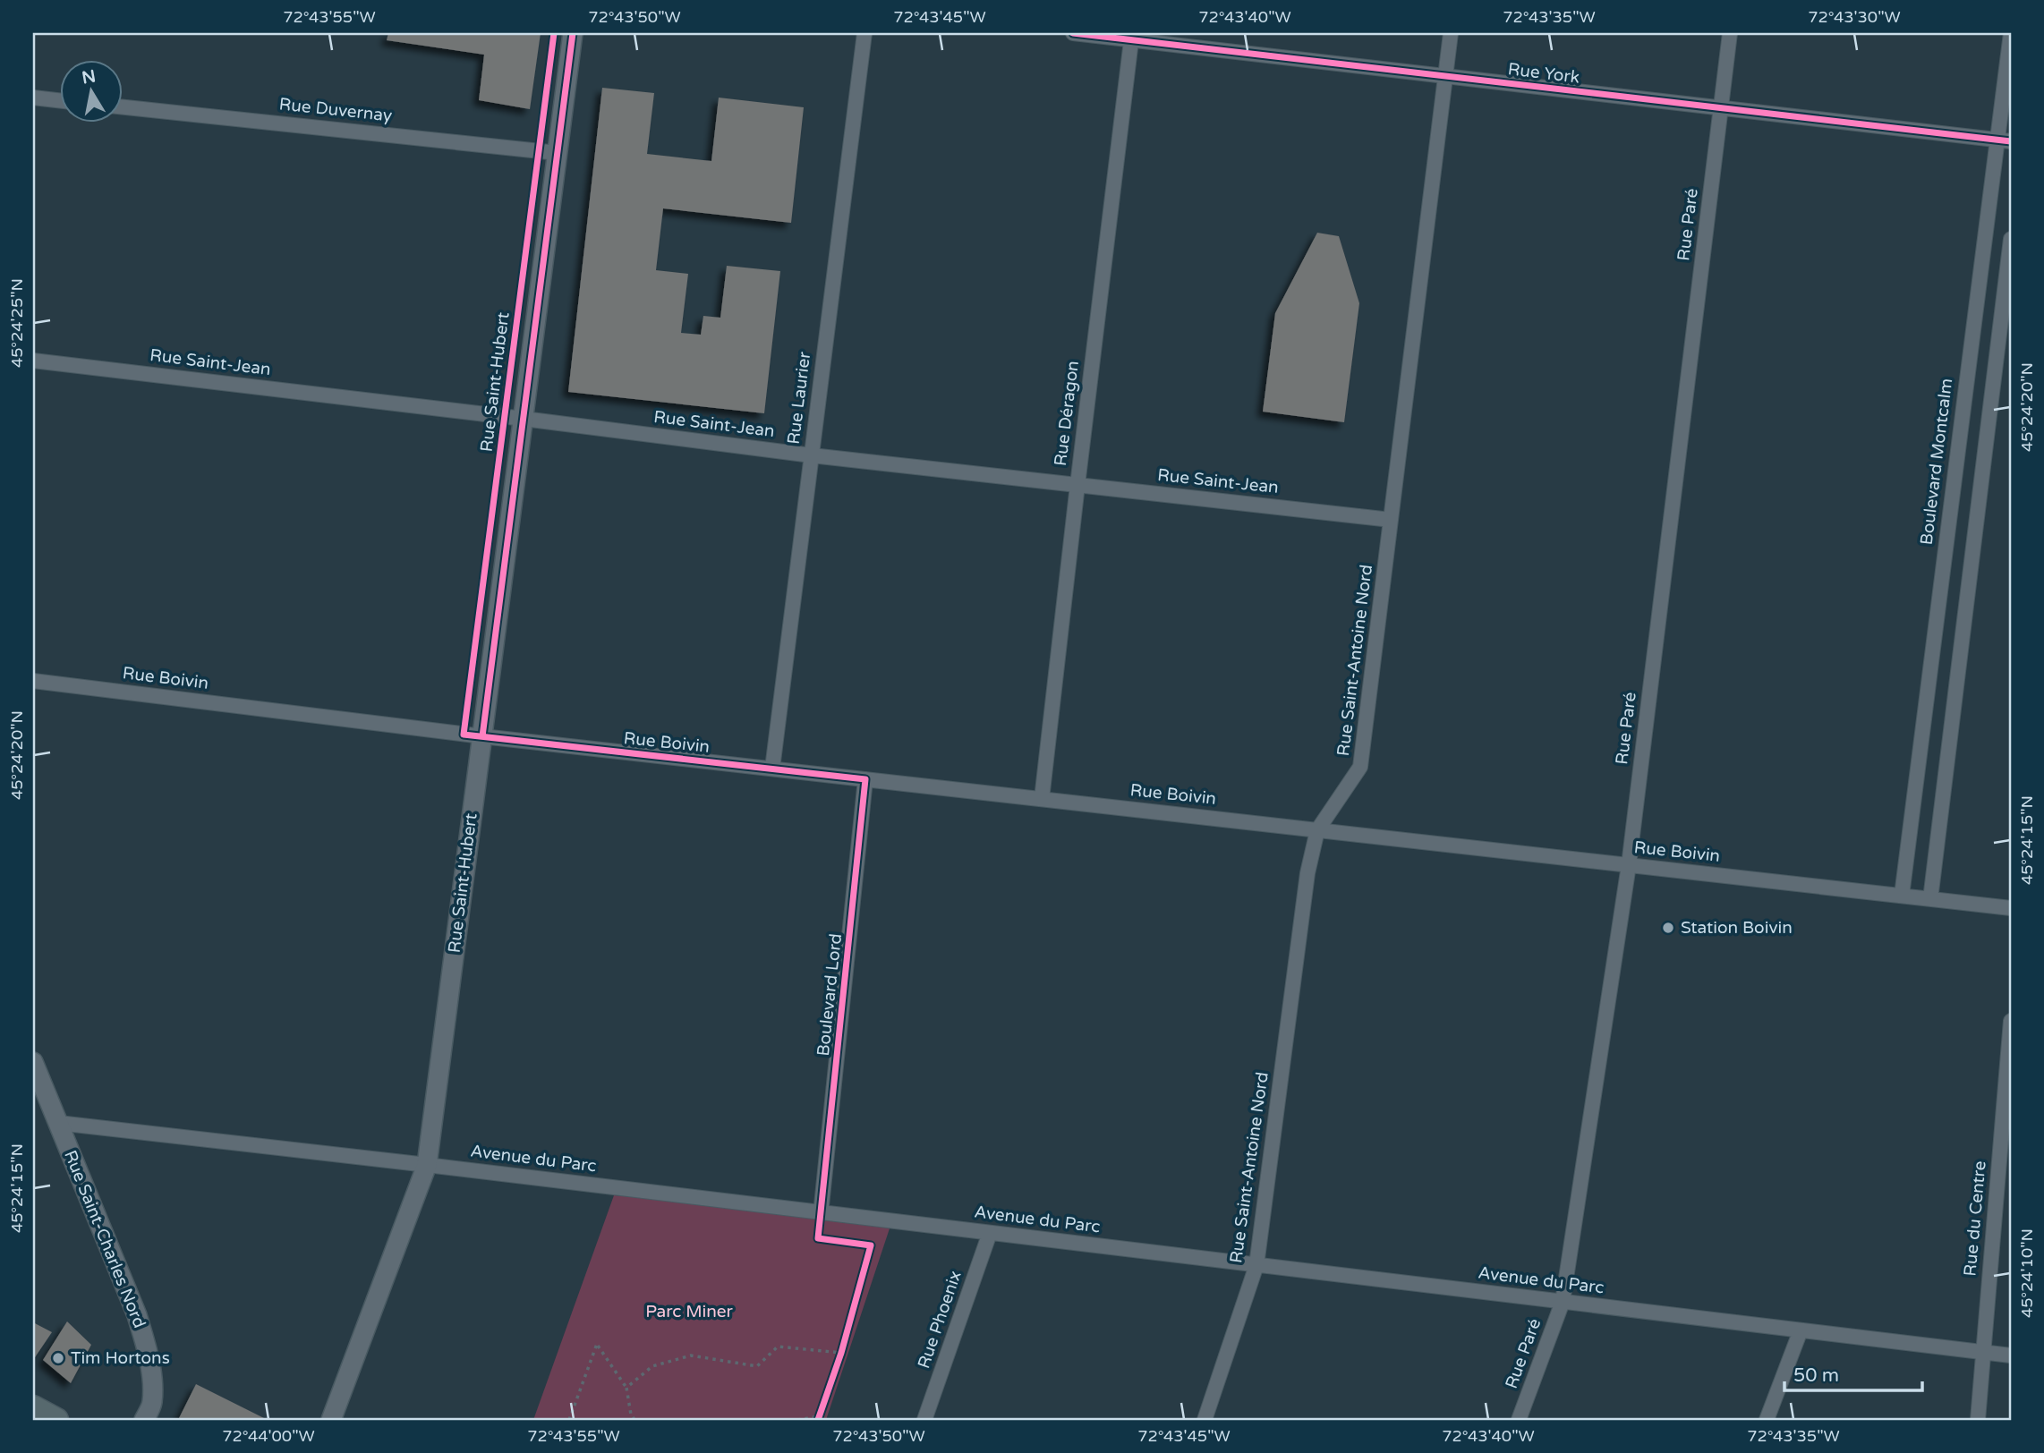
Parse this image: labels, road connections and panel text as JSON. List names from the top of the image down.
{
  "streets": {
    "street": [
      "Rue York",
      "Rue Duvernay",
      "Rue Paré",
      "Rue Saint-Jean",
      "Rue Saint-Hubert",
      "Rue Laurier",
      "Rue Déragon",
      "Boulevard Montcalm",
      "Rue Saint-Antoine Nord",
      "Rue Boivin",
      "Boulevard Lord",
      "Avenue du Parc",
      "Rue du Centre",
      "Rue Saint-Charles Nord",
      "Rue Phoenix"
    ]
  },
  "crossings": [
    ["Rue York", "Rue Paré"],
    ["Rue York", "Rue Déragon"],
    ["Rue York", "Boulevard Montcalm"],
    ["Rue York", "Rue Saint-Antoine Nord"],
    ["Rue Duvernay", "Rue Saint-Hubert"],
    ["Rue Paré", "Rue Boivin"],
    ["Rue Paré", "Avenue du Parc"],
    ["Rue Saint-Jean", "Rue Saint-Hubert"],
    ["Rue Saint-Jean", "Rue Laurier"],
    ["Rue Saint-Jean", "Rue Déragon"],
    ["Rue Saint-Jean", "Rue Saint-Antoine Nord"],
    ["Rue Saint-Hubert", "Rue Boivin"],
    ["Rue Saint-Hubert", "Avenue du Parc"],
    ["Rue Laurier", "Rue Boivin"],
    ["Rue Déragon", "Rue Boivin"],
    ["Boulevard Montcalm", "Rue Boivin"],
    ["Rue Saint-Antoine Nord", "Rue Boivin"],
    ["Rue Saint-Antoine Nord", "Avenue du Parc"],
    ["Rue Boivin", "Boulevard Lord"],
    ["Boulevard Lord", "Avenue du Parc"],
    ["Avenue du Parc", "Rue du Centre"],
    ["Avenue du Parc", "Rue Saint-Charles Nord"],
    ["Avenue du Parc", "Rue Phoenix"]
  ],
  "parks": ["Parc Miner"],
  "places": ["Station Boivin", "Tim Hortons"],
  "scale_bar": "50 m",
  "north": "top",
  "coordinates": [
    "72°43'55\"W",
    "72°43'50\"W",
    "72°43'45\"W",
    "72°43'40\"W",
    "72°43'35\"W",
    "72°43'30\"W",
    "45°24'25\"N",
    "45°24'20\"N",
    "45°24'15\"N",
    "45°24'10\"N",
    "72°44'00\"W"
  ]
}
